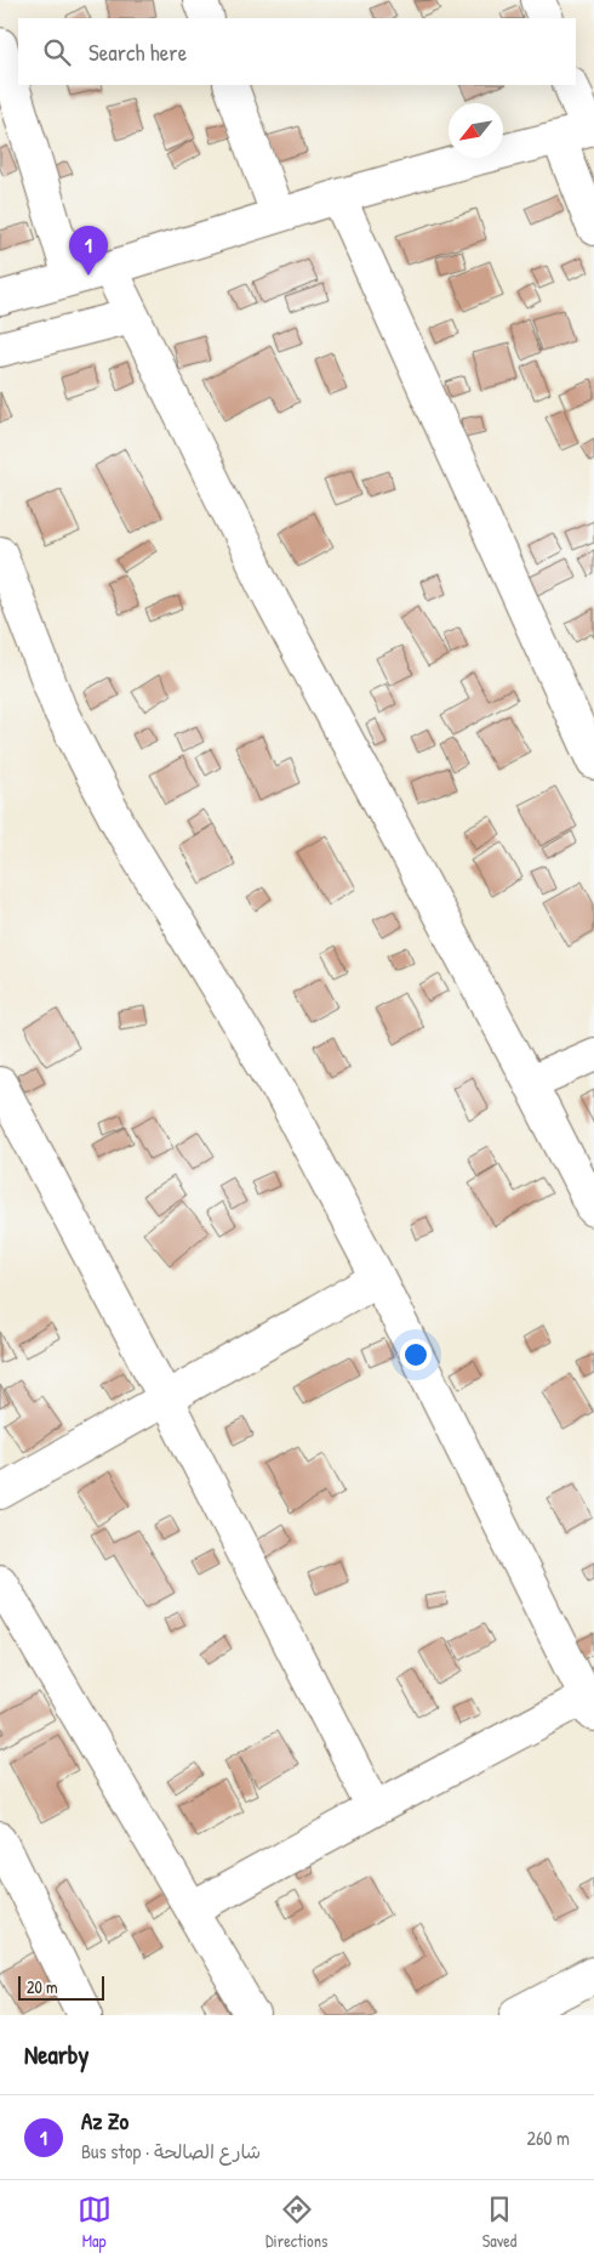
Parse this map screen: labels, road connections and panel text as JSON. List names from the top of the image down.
{
  "scale_bar": "20 m",
  "north": "bottom left",
  "page": {
    "search": "Search here",
    "pins": "1",
    "scale": "20 m",
    "heading": "Nearby",
    "list": [
      {
        "mark": "1",
        "name": "Az Zo",
        "note": "Bus stop · شارع الصالحة",
        "value": "260 m"
      }
    ],
    "nav": ["Map", "Directions", "Saved"]
  }
}
